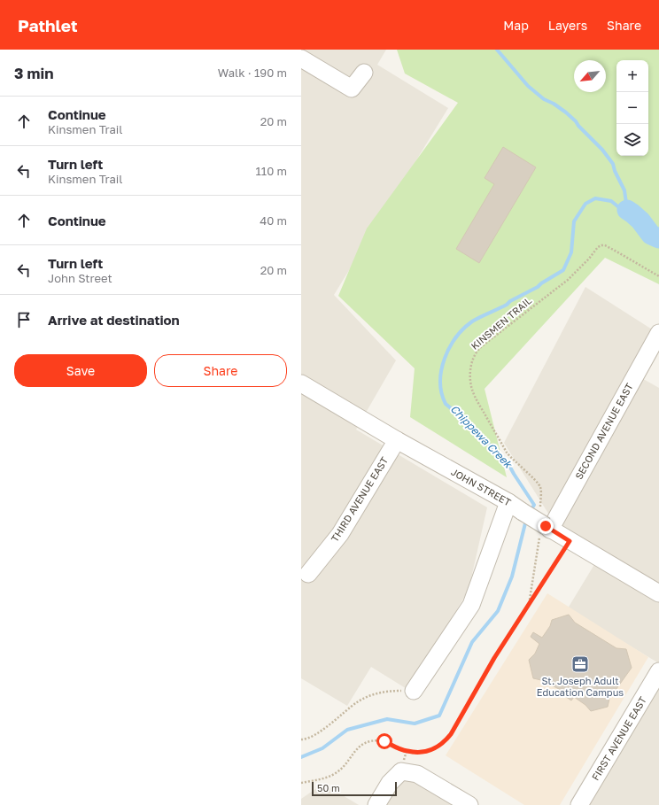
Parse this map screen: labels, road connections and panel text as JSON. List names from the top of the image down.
{
  "streets": {
    "street": [
      "SECOND AVENUE EAST",
      "JOHN STREET",
      "THIRD AVENUE EAST",
      "FIRST AVENUE EAST"
    ],
    "path": ["KINSMEN TRAIL"]
  },
  "crossings": [
    ["SECOND AVENUE EAST", "JOHN STREET"],
    ["JOHN STREET", "THIRD AVENUE EAST"]
  ],
  "water": ["Chippewa Creek"],
  "places": {
    "office": ["St. Joseph Adult Education Campus"]
  },
  "scale_bar": "50 m",
  "north": "bottom left",
  "page": {
    "header": "Pathlet",
    "nav": ["Map", "Layers", "Share"],
    "heading": ["3 min", "Walk · 190 m"],
    "map_buttons": ["+", "−"],
    "list": [
      ["Continue", "Kinsmen Trail", "20 m"],
      ["Turn left", "Kinsmen Trail", "110 m"],
      ["Continue", "40 m"],
      ["Turn left", "John Street", "20 m"],
      "Arrive at destination"
    ],
    "buttons": ["Save", "Share"],
    "scale": "50 m"
  }
}
